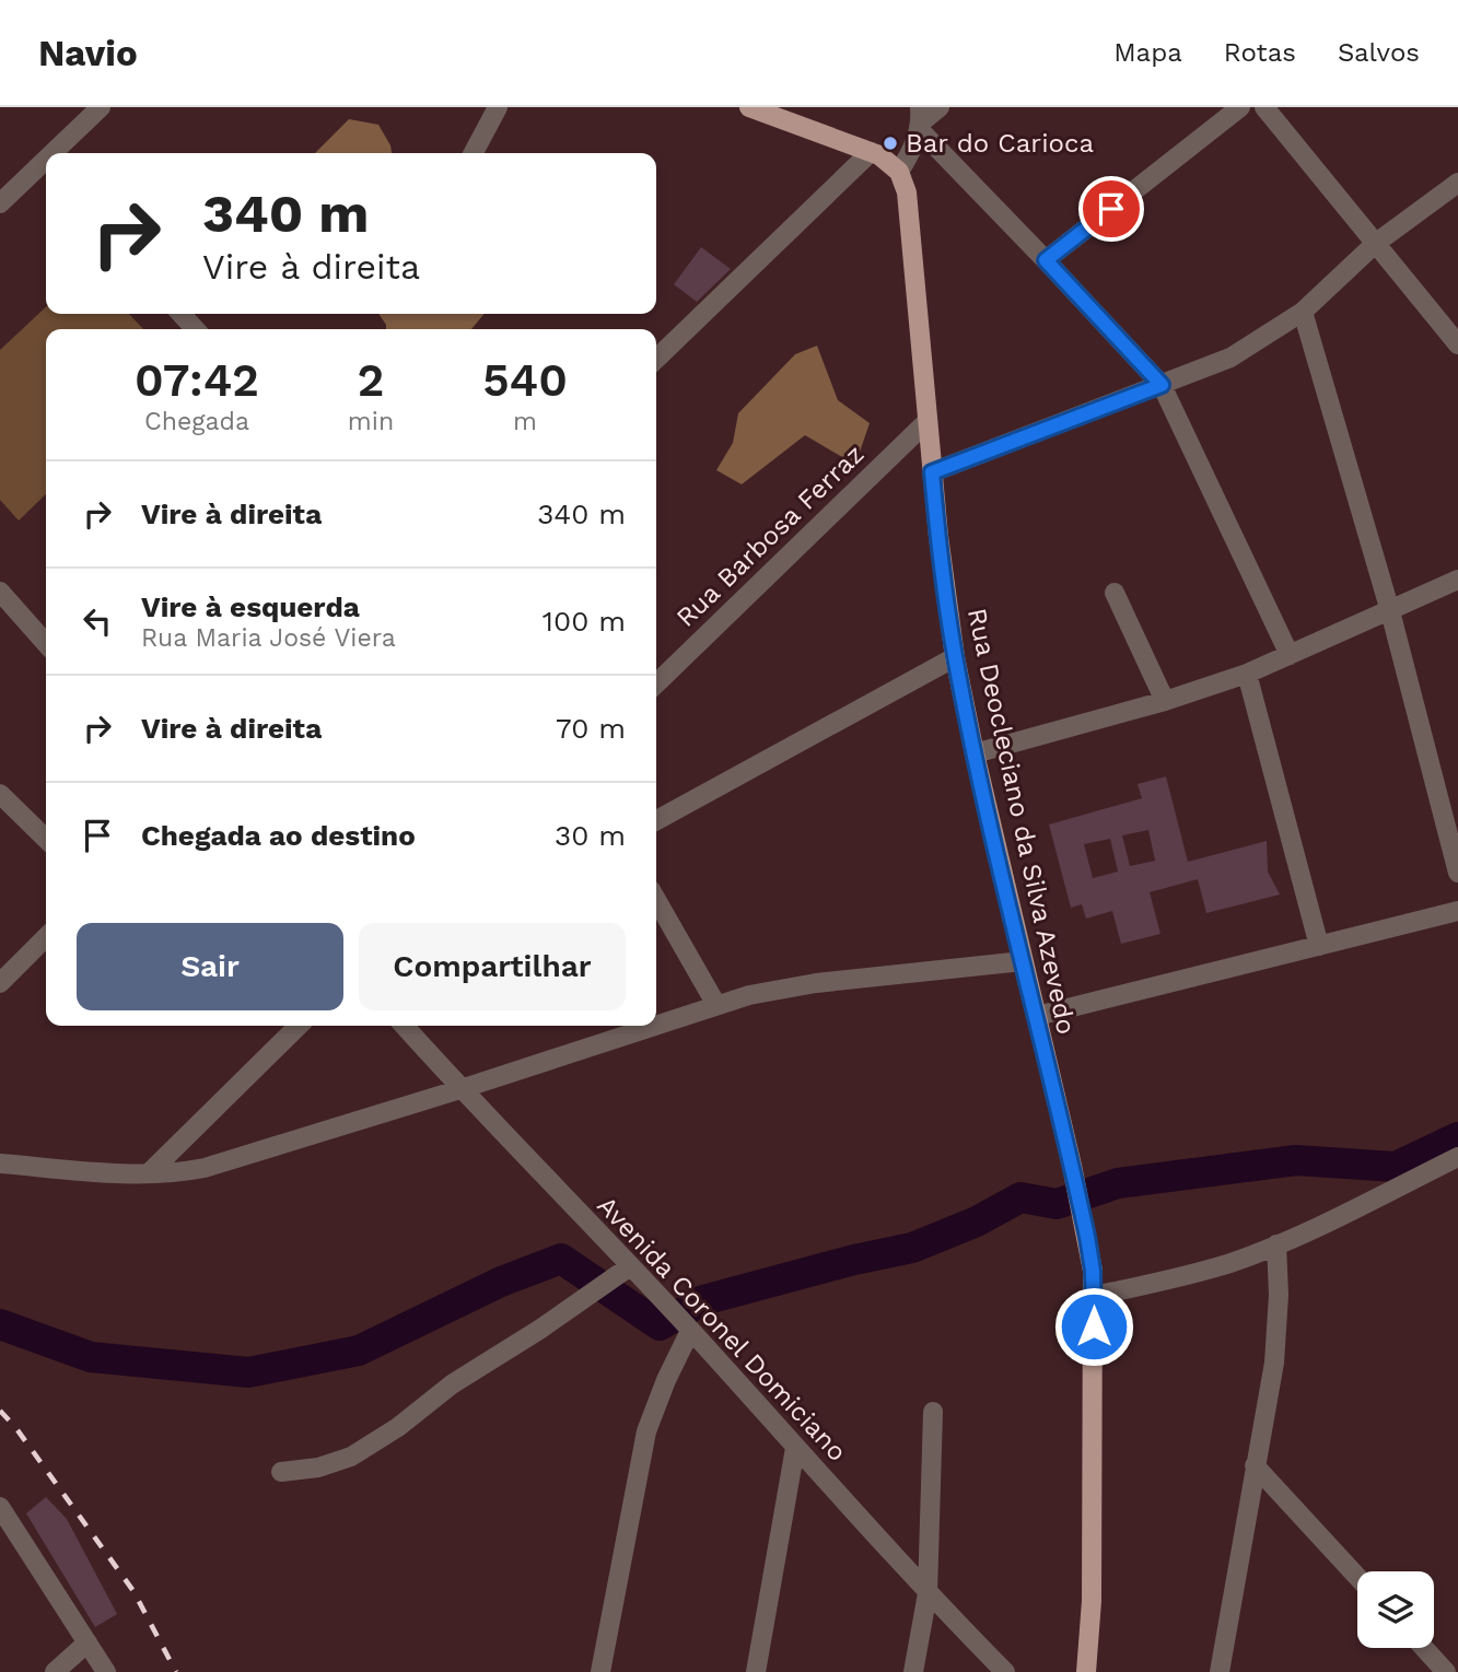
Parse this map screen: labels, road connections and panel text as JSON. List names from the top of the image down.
{
  "streets": {
    "main road": ["Rua Deocleciano da Silva Azevedo"],
    "street": ["Rua Barbosa Ferraz", "Avenida Coronel Domiciano"]
  },
  "crossings": [
    ["Rua Barbosa Ferraz", "Rua Deocleciano da Silva Azevedo"]
  ],
  "places": ["Bar do Carioca"],
  "page": {
    "header": "Navio",
    "nav": ["Mapa", "Rotas", "Salvos"],
    "turn": ["340 m", "Vire à direita"],
    "eta": [
      "07:42",
      "Chegada",
      "2",
      "min",
      "540",
      "m"
    ],
    "list": [
      {
        "name": "Vire à direita",
        "value": "340 m"
      },
      {
        "name": "Vire à esquerda",
        "note": "Rua Maria José Viera",
        "value": "100 m"
      },
      {
        "name": "Vire à direita",
        "value": "70 m"
      },
      {
        "name": "Chegada ao destino",
        "value": "30 m"
      }
    ],
    "buttons": ["Sair", "Compartilhar"]
  }
}
